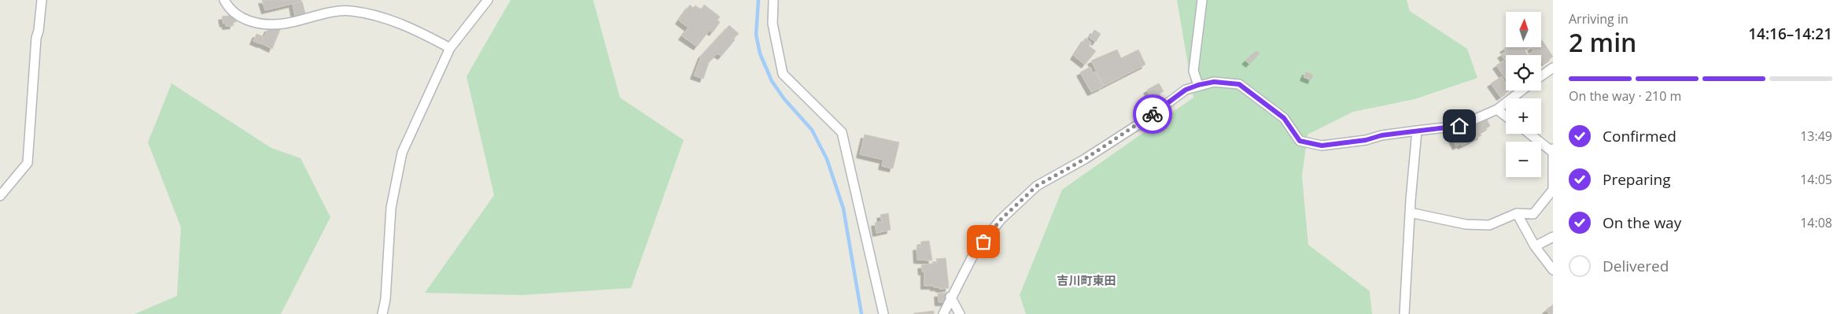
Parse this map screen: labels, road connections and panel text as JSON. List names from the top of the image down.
{
  "districts": ["吉川町東田"],
  "north": "top",
  "page": {
    "heading": ["2 min", "Arriving in", "14:16–14:21"],
    "map_buttons": ["+", "−"],
    "bar": "On the way · 210 m",
    "list": [
      ["Confirmed", "13:49"],
      ["Preparing", "14:05"],
      ["On the way", "14:08"],
      "Delivered"
    ]
  }
}
